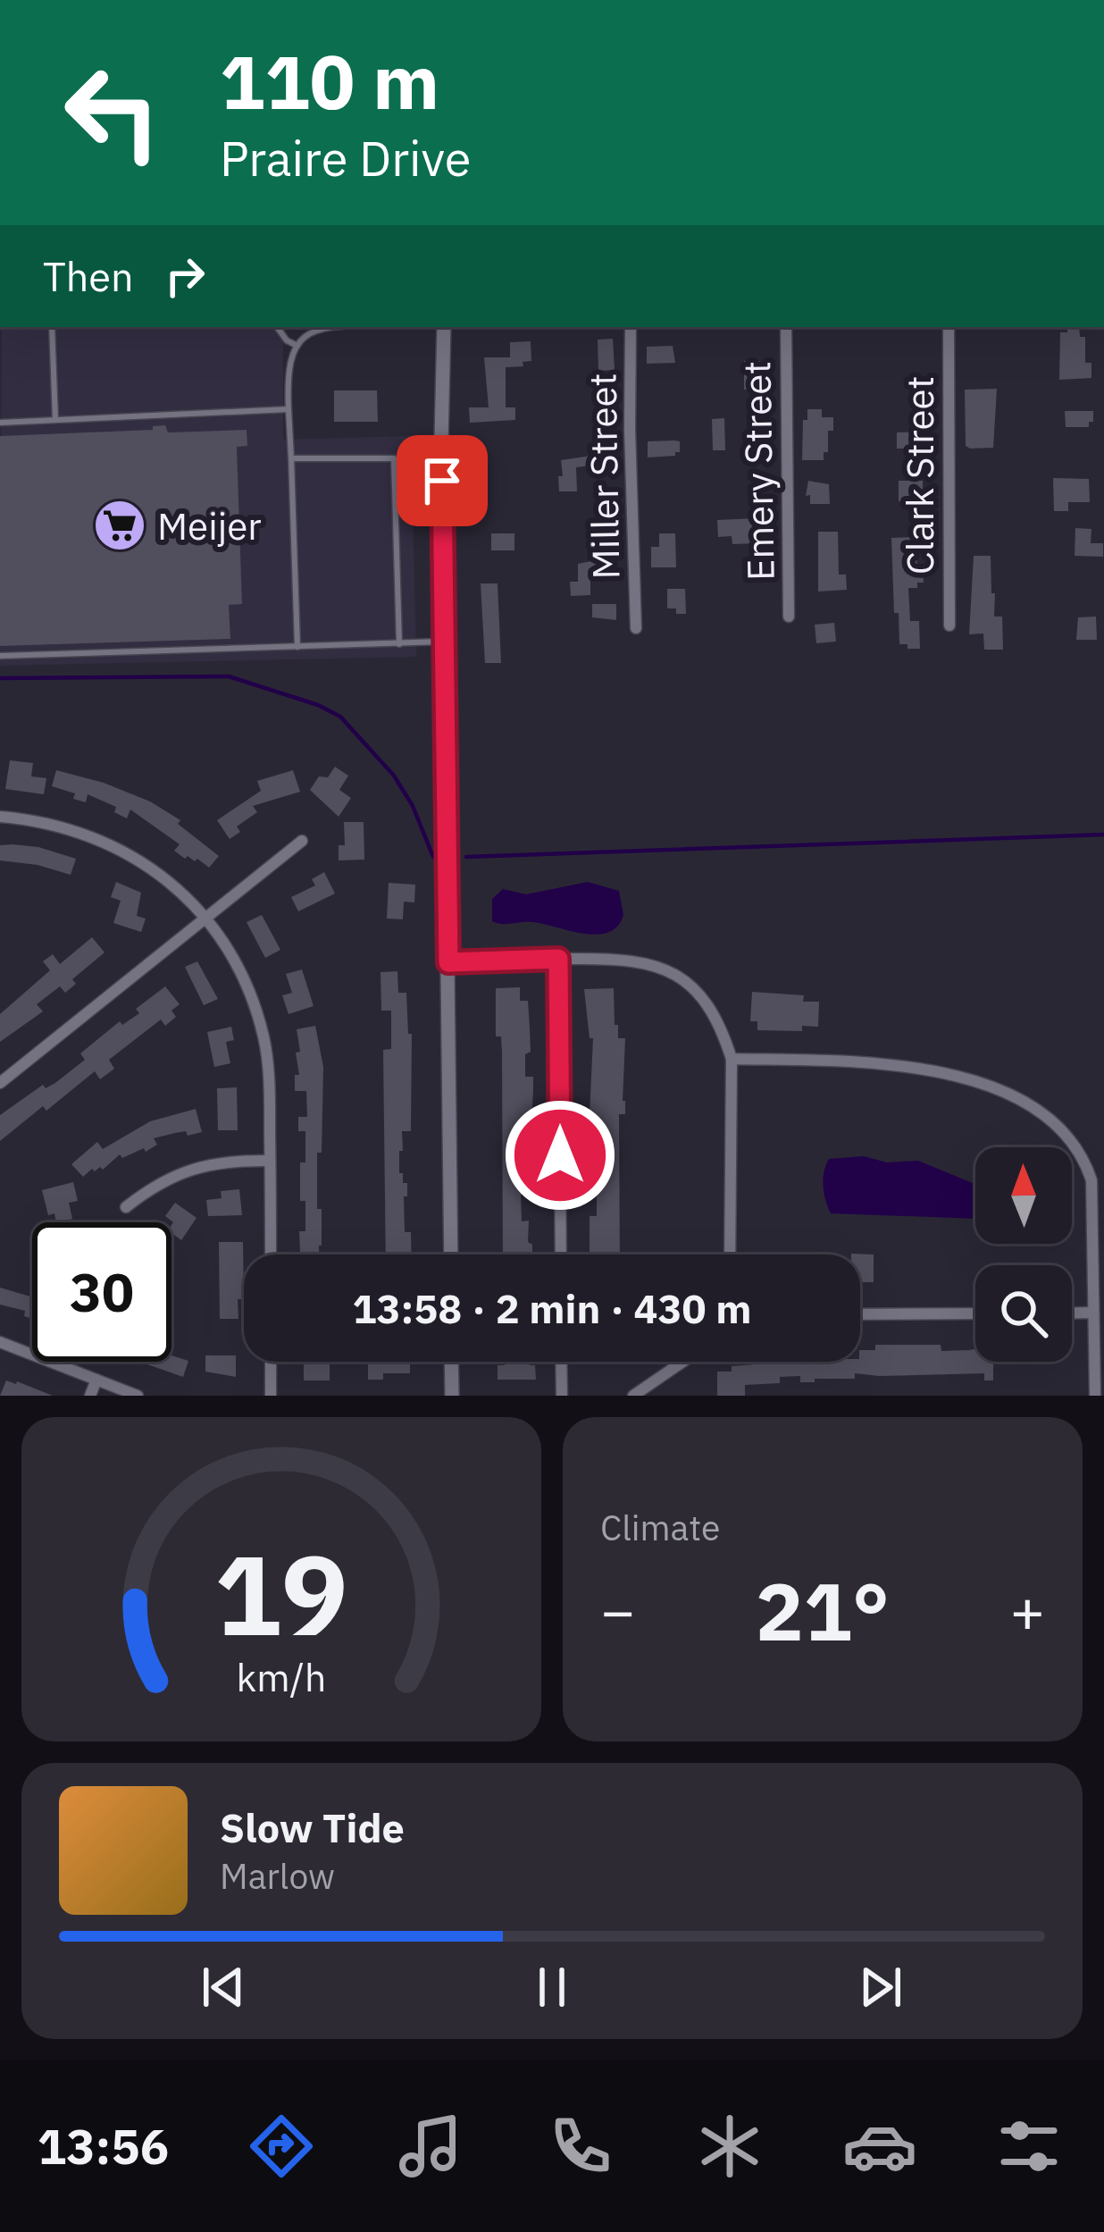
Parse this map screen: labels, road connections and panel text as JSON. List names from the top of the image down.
{
  "streets": {
    "street": ["Emery Street", "Clark Street", "Miller Street"]
  },
  "places": {
    "supermarket": ["Meijer"]
  },
  "north": "top",
  "page": {
    "turn": ["110 m", "Praire Drive"],
    "then": "Then",
    "limit": "30",
    "trip": "13:58 · 2 min · 430 m",
    "tile": "Climate",
    "heat": ["−", "21°", "+"],
    "song": ["Slow Tide", "Marlow"],
    "tabs": "13:56",
    "gauge": ["19", "km/h"]
  }
}
